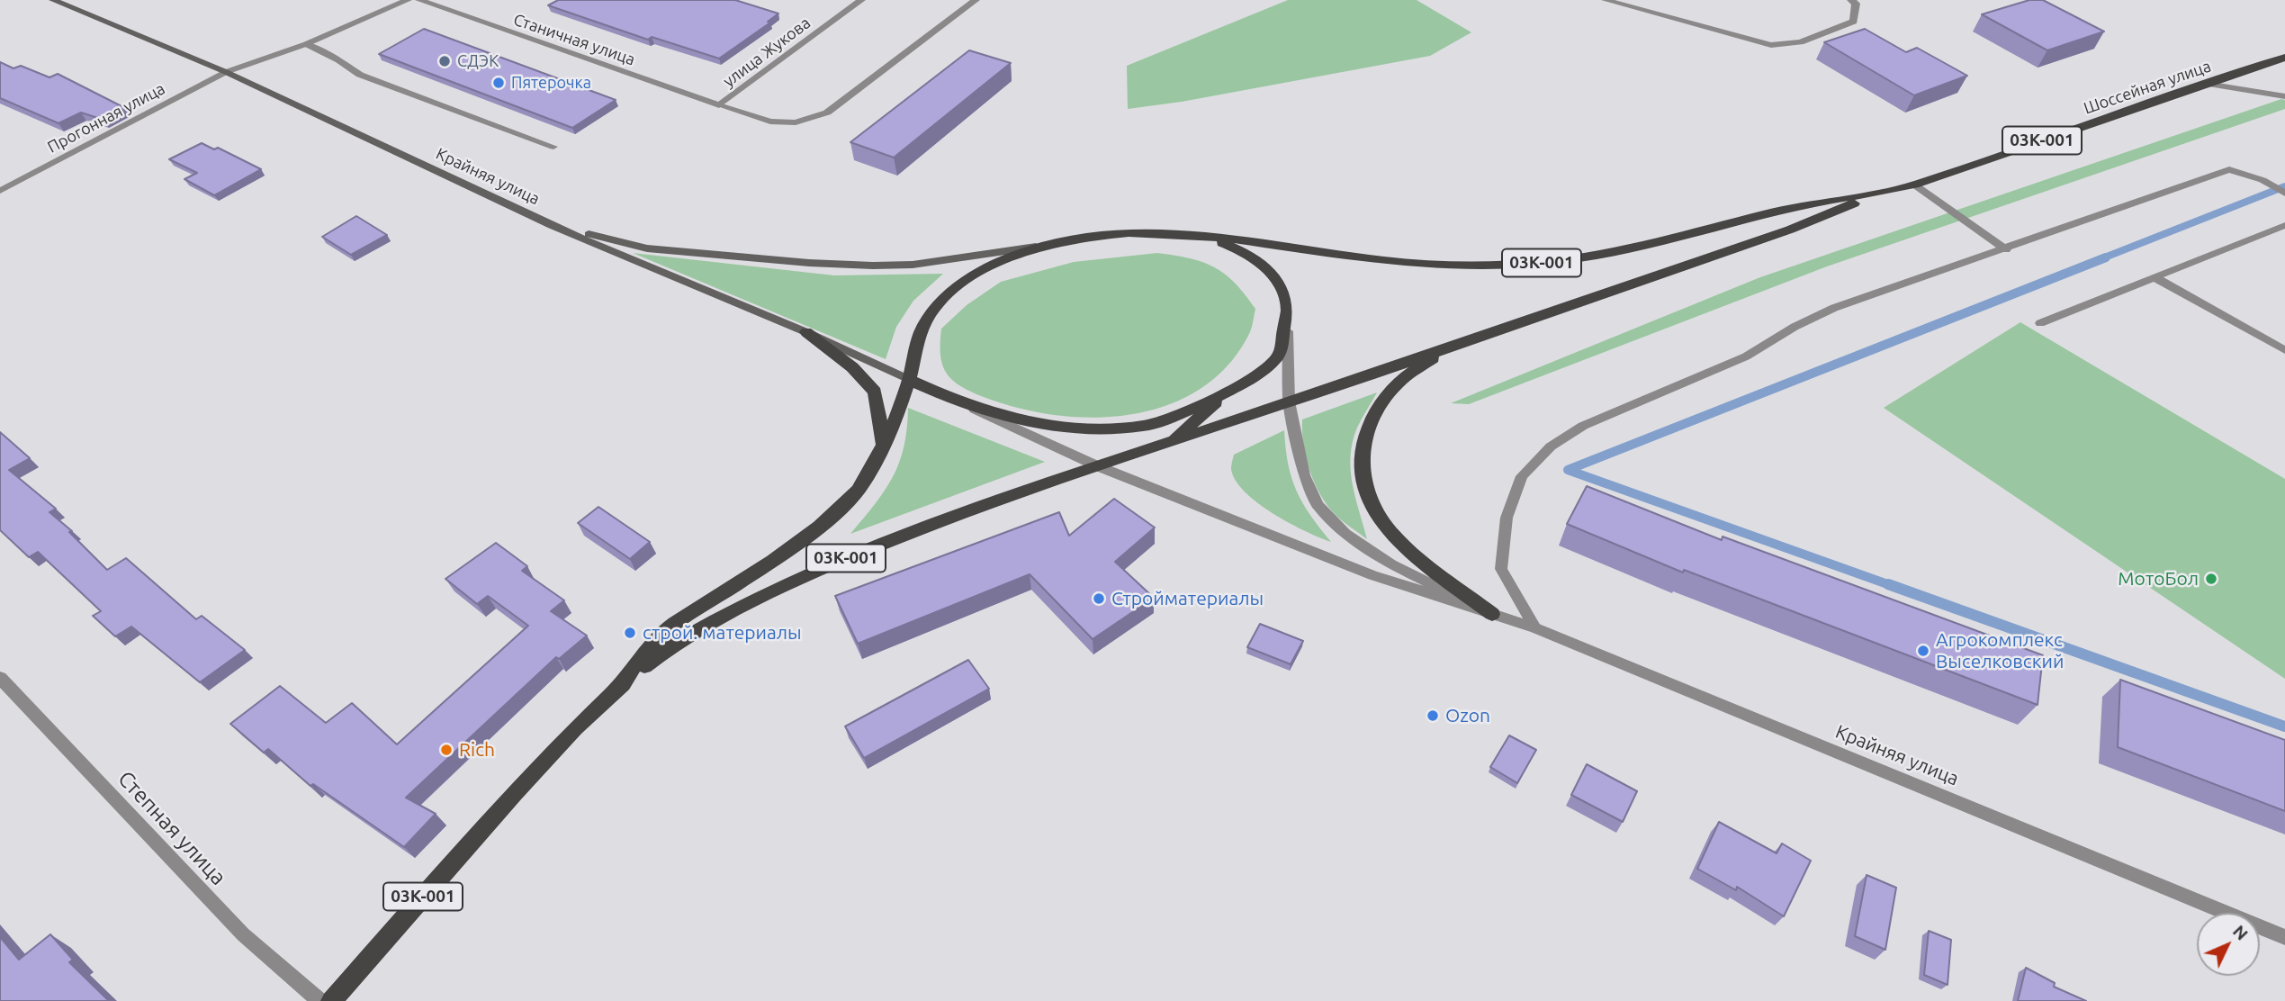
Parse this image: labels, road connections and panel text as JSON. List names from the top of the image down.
{
  "streets": {
    "main road": ["Шоссейная улица", "03К-001", "Крайняя улица"],
    "street": [
      "Станичная улица",
      "улица Жукова",
      "Прогонная улица",
      "Степная улица"
    ]
  },
  "crossings": [
    ["Станичная улица", "улица Жукова"],
    ["Шоссейная улица", "03К-001"],
    ["Прогонная улица", "Крайняя улица"],
    ["03К-001", "Крайняя улица"]
  ],
  "places": [
    "СДЭК",
    "Пятерочка",
    "МотоБол",
    "Стройматериалы",
    "строй. материалы",
    "Агрокомплекс Выселковский",
    "Ozon",
    "Rich"
  ],
  "north": "top right"
}
